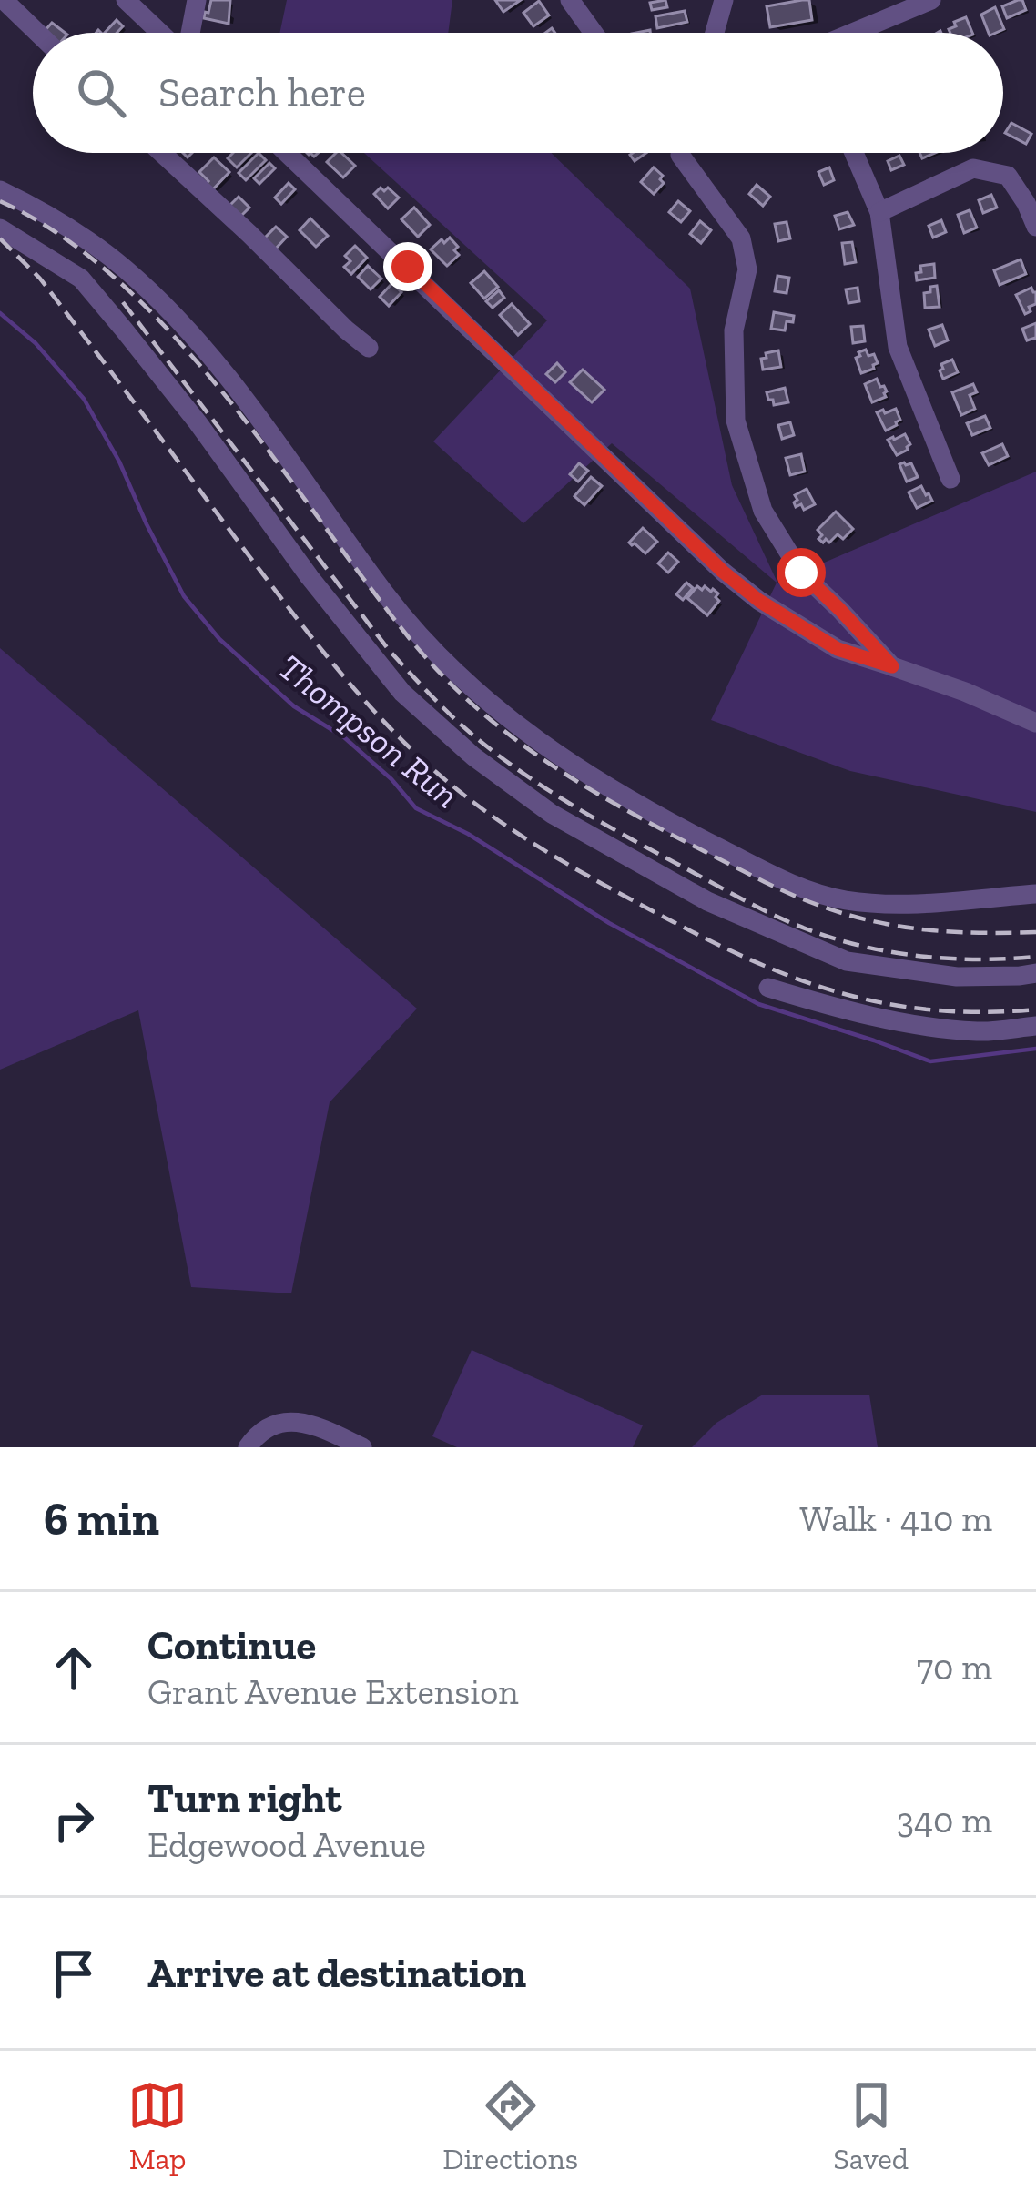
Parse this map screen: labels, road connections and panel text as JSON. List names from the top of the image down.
{
  "water": ["Thompson Run"],
  "page": {
    "search": "Search here",
    "heading": ["6 min", "Walk · 410 m"],
    "list": [
      ["Continue", "Grant Avenue Extension", "70 m"],
      ["Turn right", "Edgewood Avenue", "340 m"],
      "Arrive at destination"
    ],
    "nav": ["Map", "Directions", "Saved"]
  }
}
